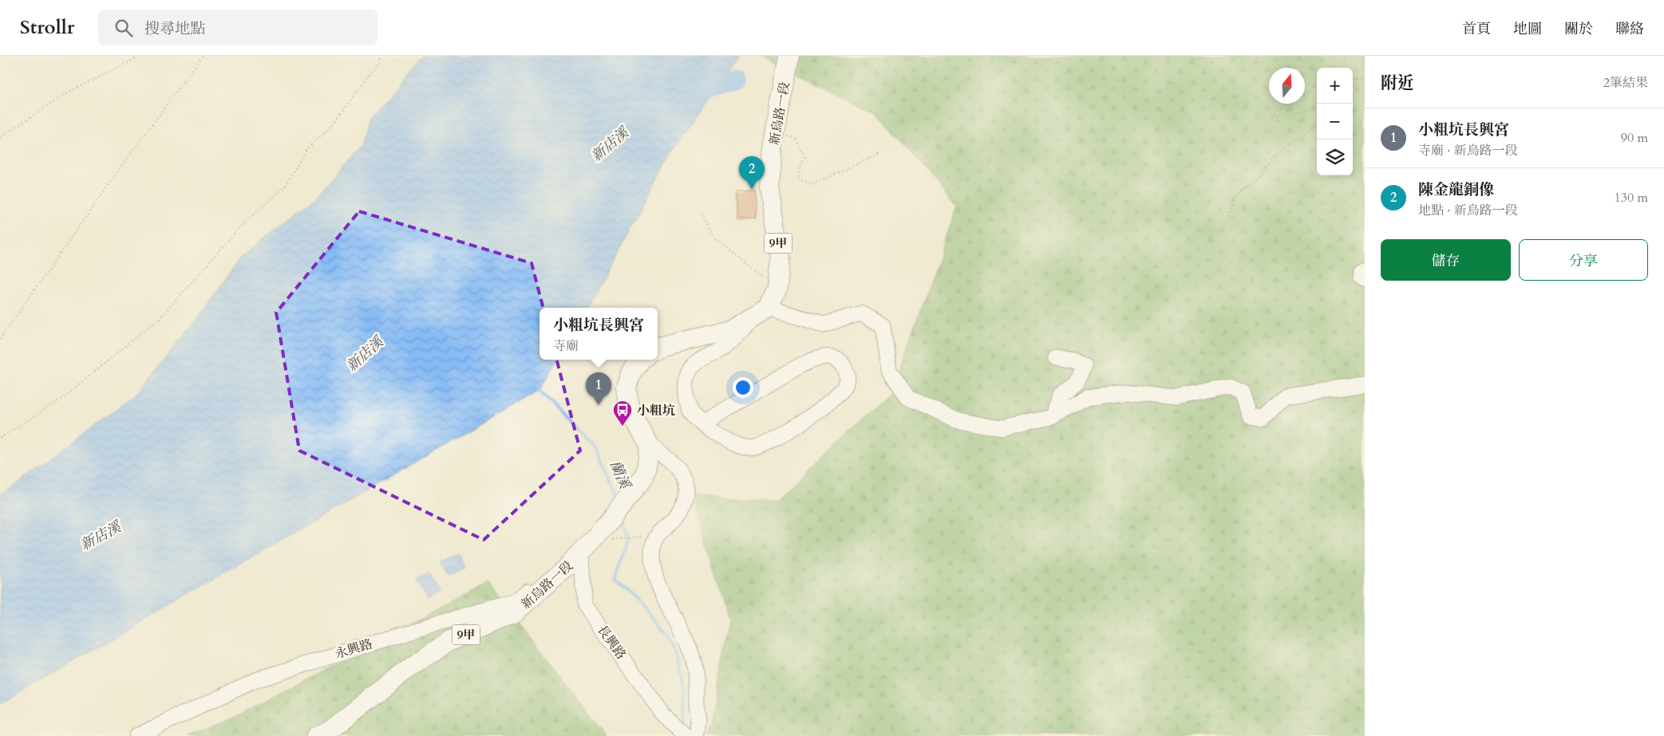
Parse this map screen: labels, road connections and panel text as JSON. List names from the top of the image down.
{
  "streets": {
    "main road": ["新烏路一段", "9甲"],
    "street": ["長興路", "永興路"]
  },
  "crossings": [
    ["新烏路一段", "長興路"],
    ["新烏路一段", "永興路"],
    ["長興路", "永興路"]
  ],
  "water": ["新店溪", "蘭溪"],
  "places": {
    "bus stop": ["小粗坑"]
  },
  "north": "top",
  "page": {
    "header": "Strollr",
    "search": "搜尋地點",
    "nav": [
      "首頁",
      "地圖",
      "關於",
      "聯絡"
    ],
    "heading": ["附近", "2筆結果"],
    "map_buttons": ["+", "−"],
    "list": [
      {
        "mark": "1",
        "name": "小粗坑長興宮",
        "note": "寺廟 · 新烏路一段",
        "value": "90 m"
      },
      {
        "mark": "2",
        "name": "陳金龍銅像",
        "note": "地點 · 新烏路一段",
        "value": "130 m"
      }
    ],
    "pins": ["2", "1"],
    "buttons": ["儲存", "分享"],
    "popup": ["小粗坑長興宮", "寺廟"]
  }
}
